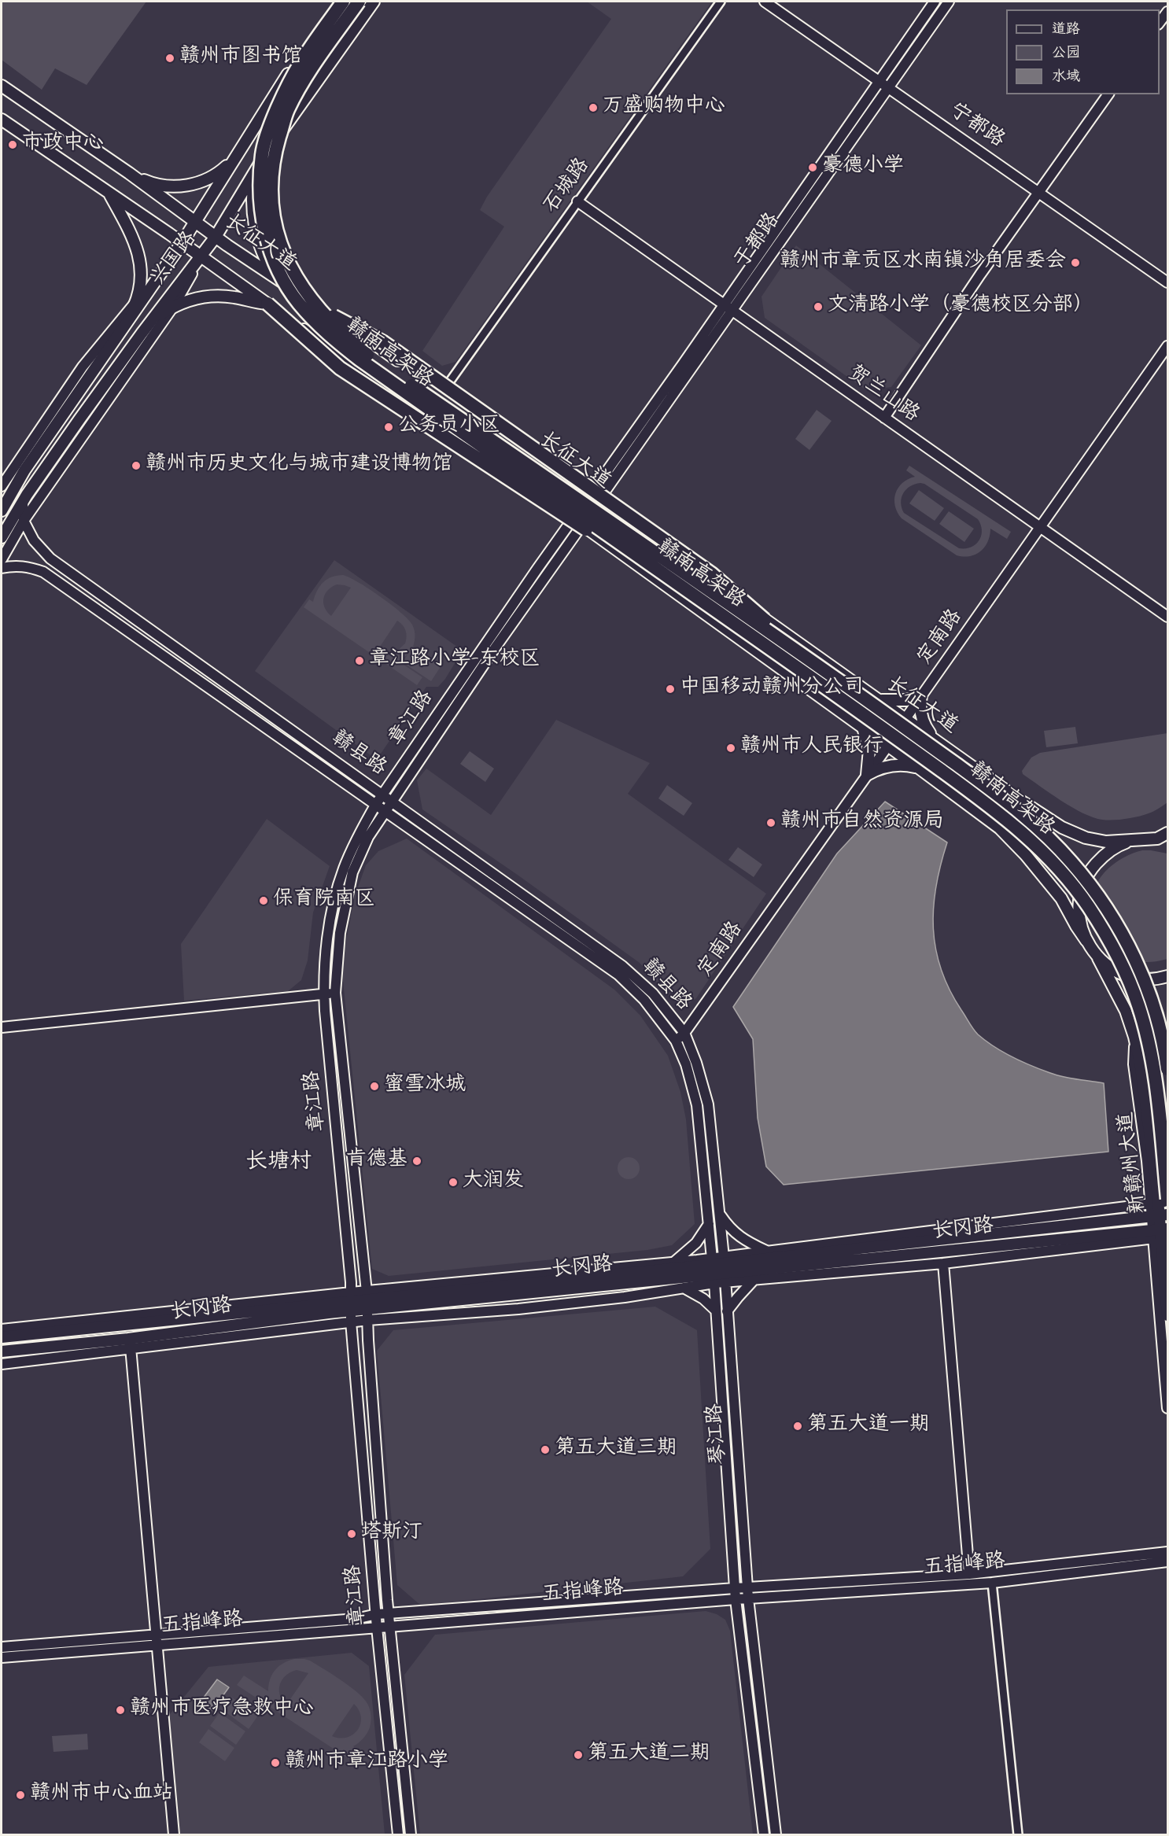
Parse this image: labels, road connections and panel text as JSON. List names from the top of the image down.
{
  "streets": {
    "highway": ["赣南高架路"],
    "main road": [
      "宁都路",
      "于都路",
      "长征大道",
      "兴国路",
      "贺兰山路",
      "定南路",
      "章江路",
      "赣县路",
      "新赣州大道",
      "长冈路",
      "琴江路",
      "五指峰路"
    ],
    "street": ["石城路"]
  },
  "crossings": [
    ["宁都路", "于都路"],
    ["石城路", "长征大道"],
    ["石城路", "贺兰山路"],
    ["于都路", "长征大道"],
    ["于都路", "贺兰山路"],
    ["于都路", "章江路"],
    ["长征大道", "兴国路"],
    ["长征大道", "定南路"],
    ["长征大道", "章江路"],
    ["兴国路", "赣县路"],
    ["赣南高架路", "新赣州大道"],
    ["贺兰山路", "定南路"],
    ["定南路", "赣县路"],
    ["定南路", "琴江路"],
    ["章江路", "赣县路"],
    ["章江路", "长冈路"],
    ["章江路", "五指峰路"],
    ["赣县路", "琴江路"],
    ["新赣州大道", "长冈路"],
    ["长冈路", "琴江路"],
    ["琴江路", "五指峰路"]
  ],
  "districts": ["长塘村"],
  "places": [
    "赣州市图书馆",
    "万盛购物中心",
    "市政中心",
    "豪德小学",
    "赣州市章贡区水南镇沙角居委会",
    "文清路小学（豪德校区分部）",
    "公务员小区",
    "赣州市历史文化与城市建设博物馆",
    "章江路小学-东校区",
    "中国移动赣州分公司",
    "赣州市人民银行",
    "赣州市自然资源局",
    "保育院南区",
    "蜜雪冰城",
    "肯德基",
    "大润发",
    "第五大道一期",
    "第五大道三期",
    "塔斯汀",
    "赣州市医疗急救中心",
    "第五大道二期",
    "赣州市章江路小学",
    "赣州市中心血站"
  ],
  "legend": ["道路", "公园", "水域"]
}
